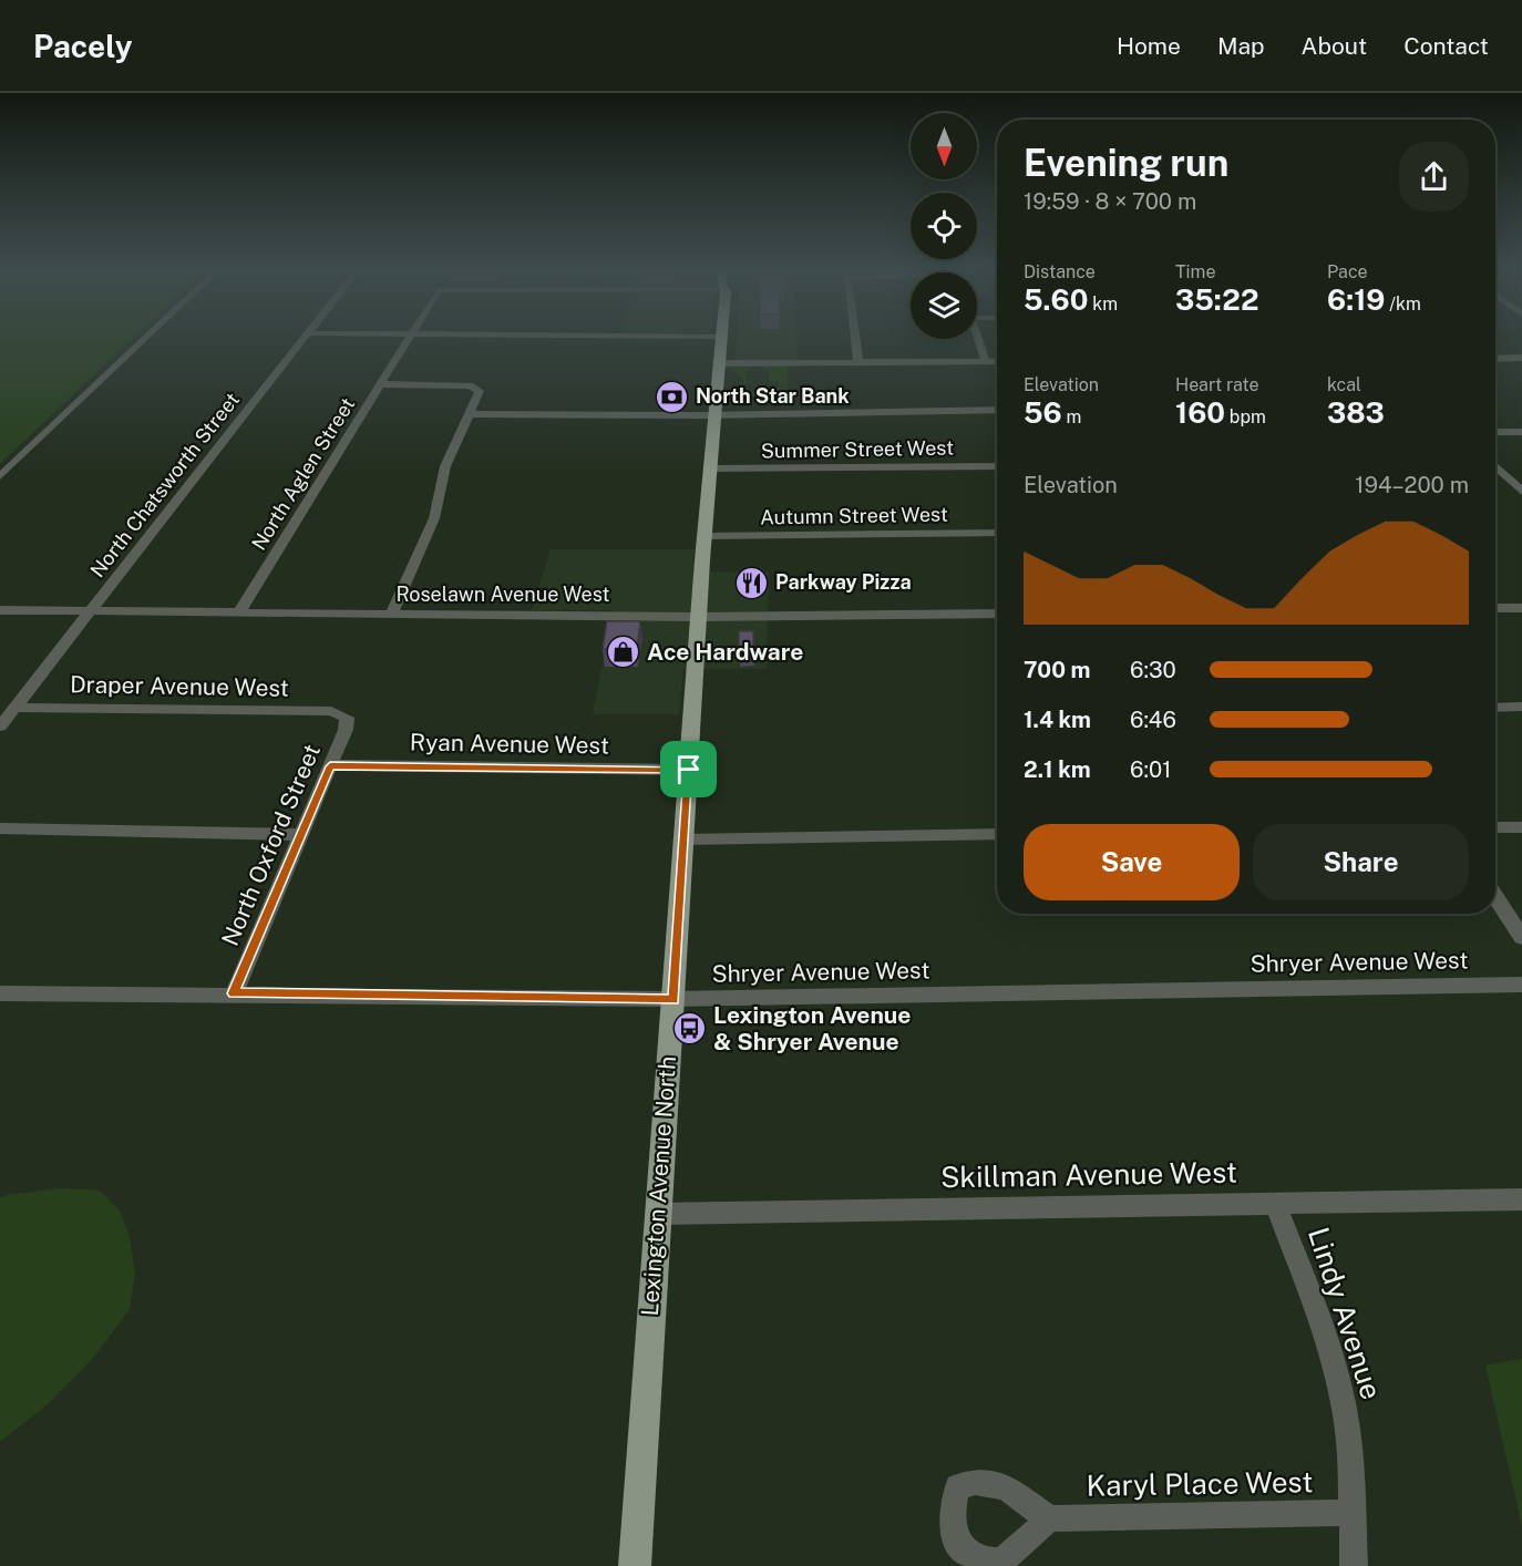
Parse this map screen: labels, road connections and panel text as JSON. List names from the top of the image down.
{
  "streets": {
    "main road": ["Lexington Avenue North"],
    "street": [
      "Summer Street West",
      "North Aglen Street",
      "North Chatsworth Street",
      "Autumn Street West",
      "Roselawn Avenue West",
      "Draper Avenue West",
      "Ryan Avenue West",
      "North Oxford Street",
      "Shryer Avenue West",
      "Skillman Avenue West",
      "Lindy Avenue",
      "Karyl Place West"
    ]
  },
  "crossings": [
    ["Summer Street West", "Lexington Avenue North"],
    ["North Aglen Street", "Roselawn Avenue West"],
    ["North Chatsworth Street", "Roselawn Avenue West"],
    ["North Chatsworth Street", "Draper Avenue West"],
    ["Autumn Street West", "Lexington Avenue North"],
    ["Roselawn Avenue West", "Lexington Avenue North"],
    ["Draper Avenue West", "North Oxford Street"],
    ["Ryan Avenue West", "North Oxford Street"],
    ["Ryan Avenue West", "Lexington Avenue North"],
    ["North Oxford Street", "Shryer Avenue West"],
    ["Shryer Avenue West", "Lexington Avenue North"],
    ["Skillman Avenue West", "Lexington Avenue North"],
    ["Skillman Avenue West", "Lindy Avenue"],
    ["Lindy Avenue", "Karyl Place West"]
  ],
  "places": {
    "bank": ["North Star Bank"],
    "restaurant": ["Parkway Pizza"],
    "shop": ["Ace Hardware"],
    "bus stop": ["Lexington Avenue & Shryer Avenue"]
  },
  "north": "bottom",
  "page": {
    "header": "Pacely",
    "nav": [
      "Home",
      "Map",
      "About",
      "Contact"
    ],
    "heading": ["Evening run", "19:59 · 8 × 700 m"],
    "stats": [
      ["Distance", "5.60 km"],
      ["Time", "35:22"],
      ["Pace", "6:19 /km"],
      ["Elevation", "56 m"],
      ["Heart rate", "160 bpm"],
      ["kcal", "383"]
    ],
    "chart": ["Elevation", "194–200 m"],
    "list": [
      {
        "name": "700 m",
        "note": "6:30"
      },
      {
        "name": "1.4 km",
        "note": "6:46"
      },
      {
        "name": "2.1 km",
        "note": "6:01"
      }
    ],
    "buttons": ["Save", "Share"]
  }
}
